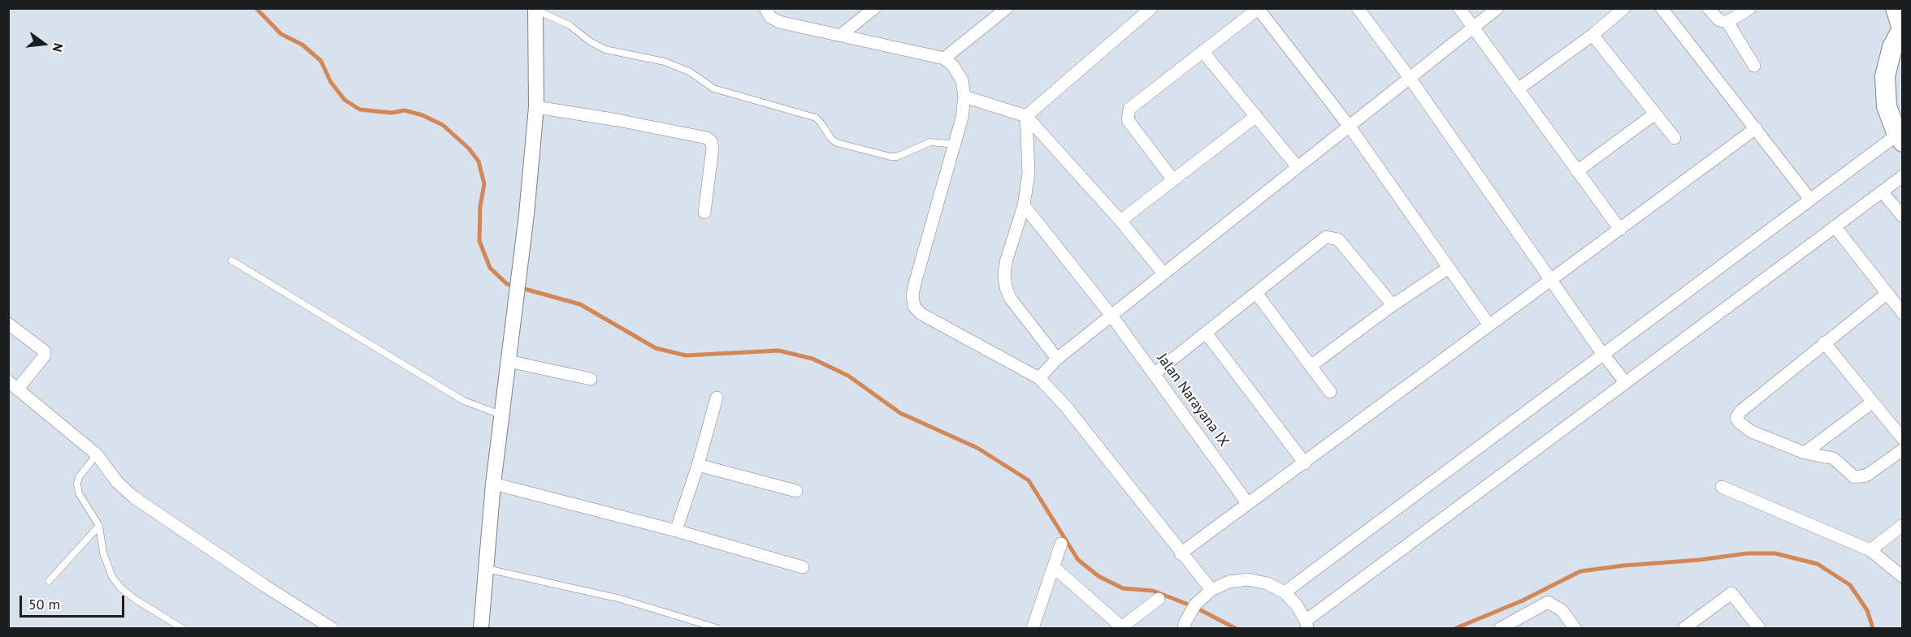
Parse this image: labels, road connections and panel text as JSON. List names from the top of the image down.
{
  "streets": {
    "street": ["Jalan Narayana IX"]
  },
  "scale_bar": "50 m",
  "north": "right"
}
